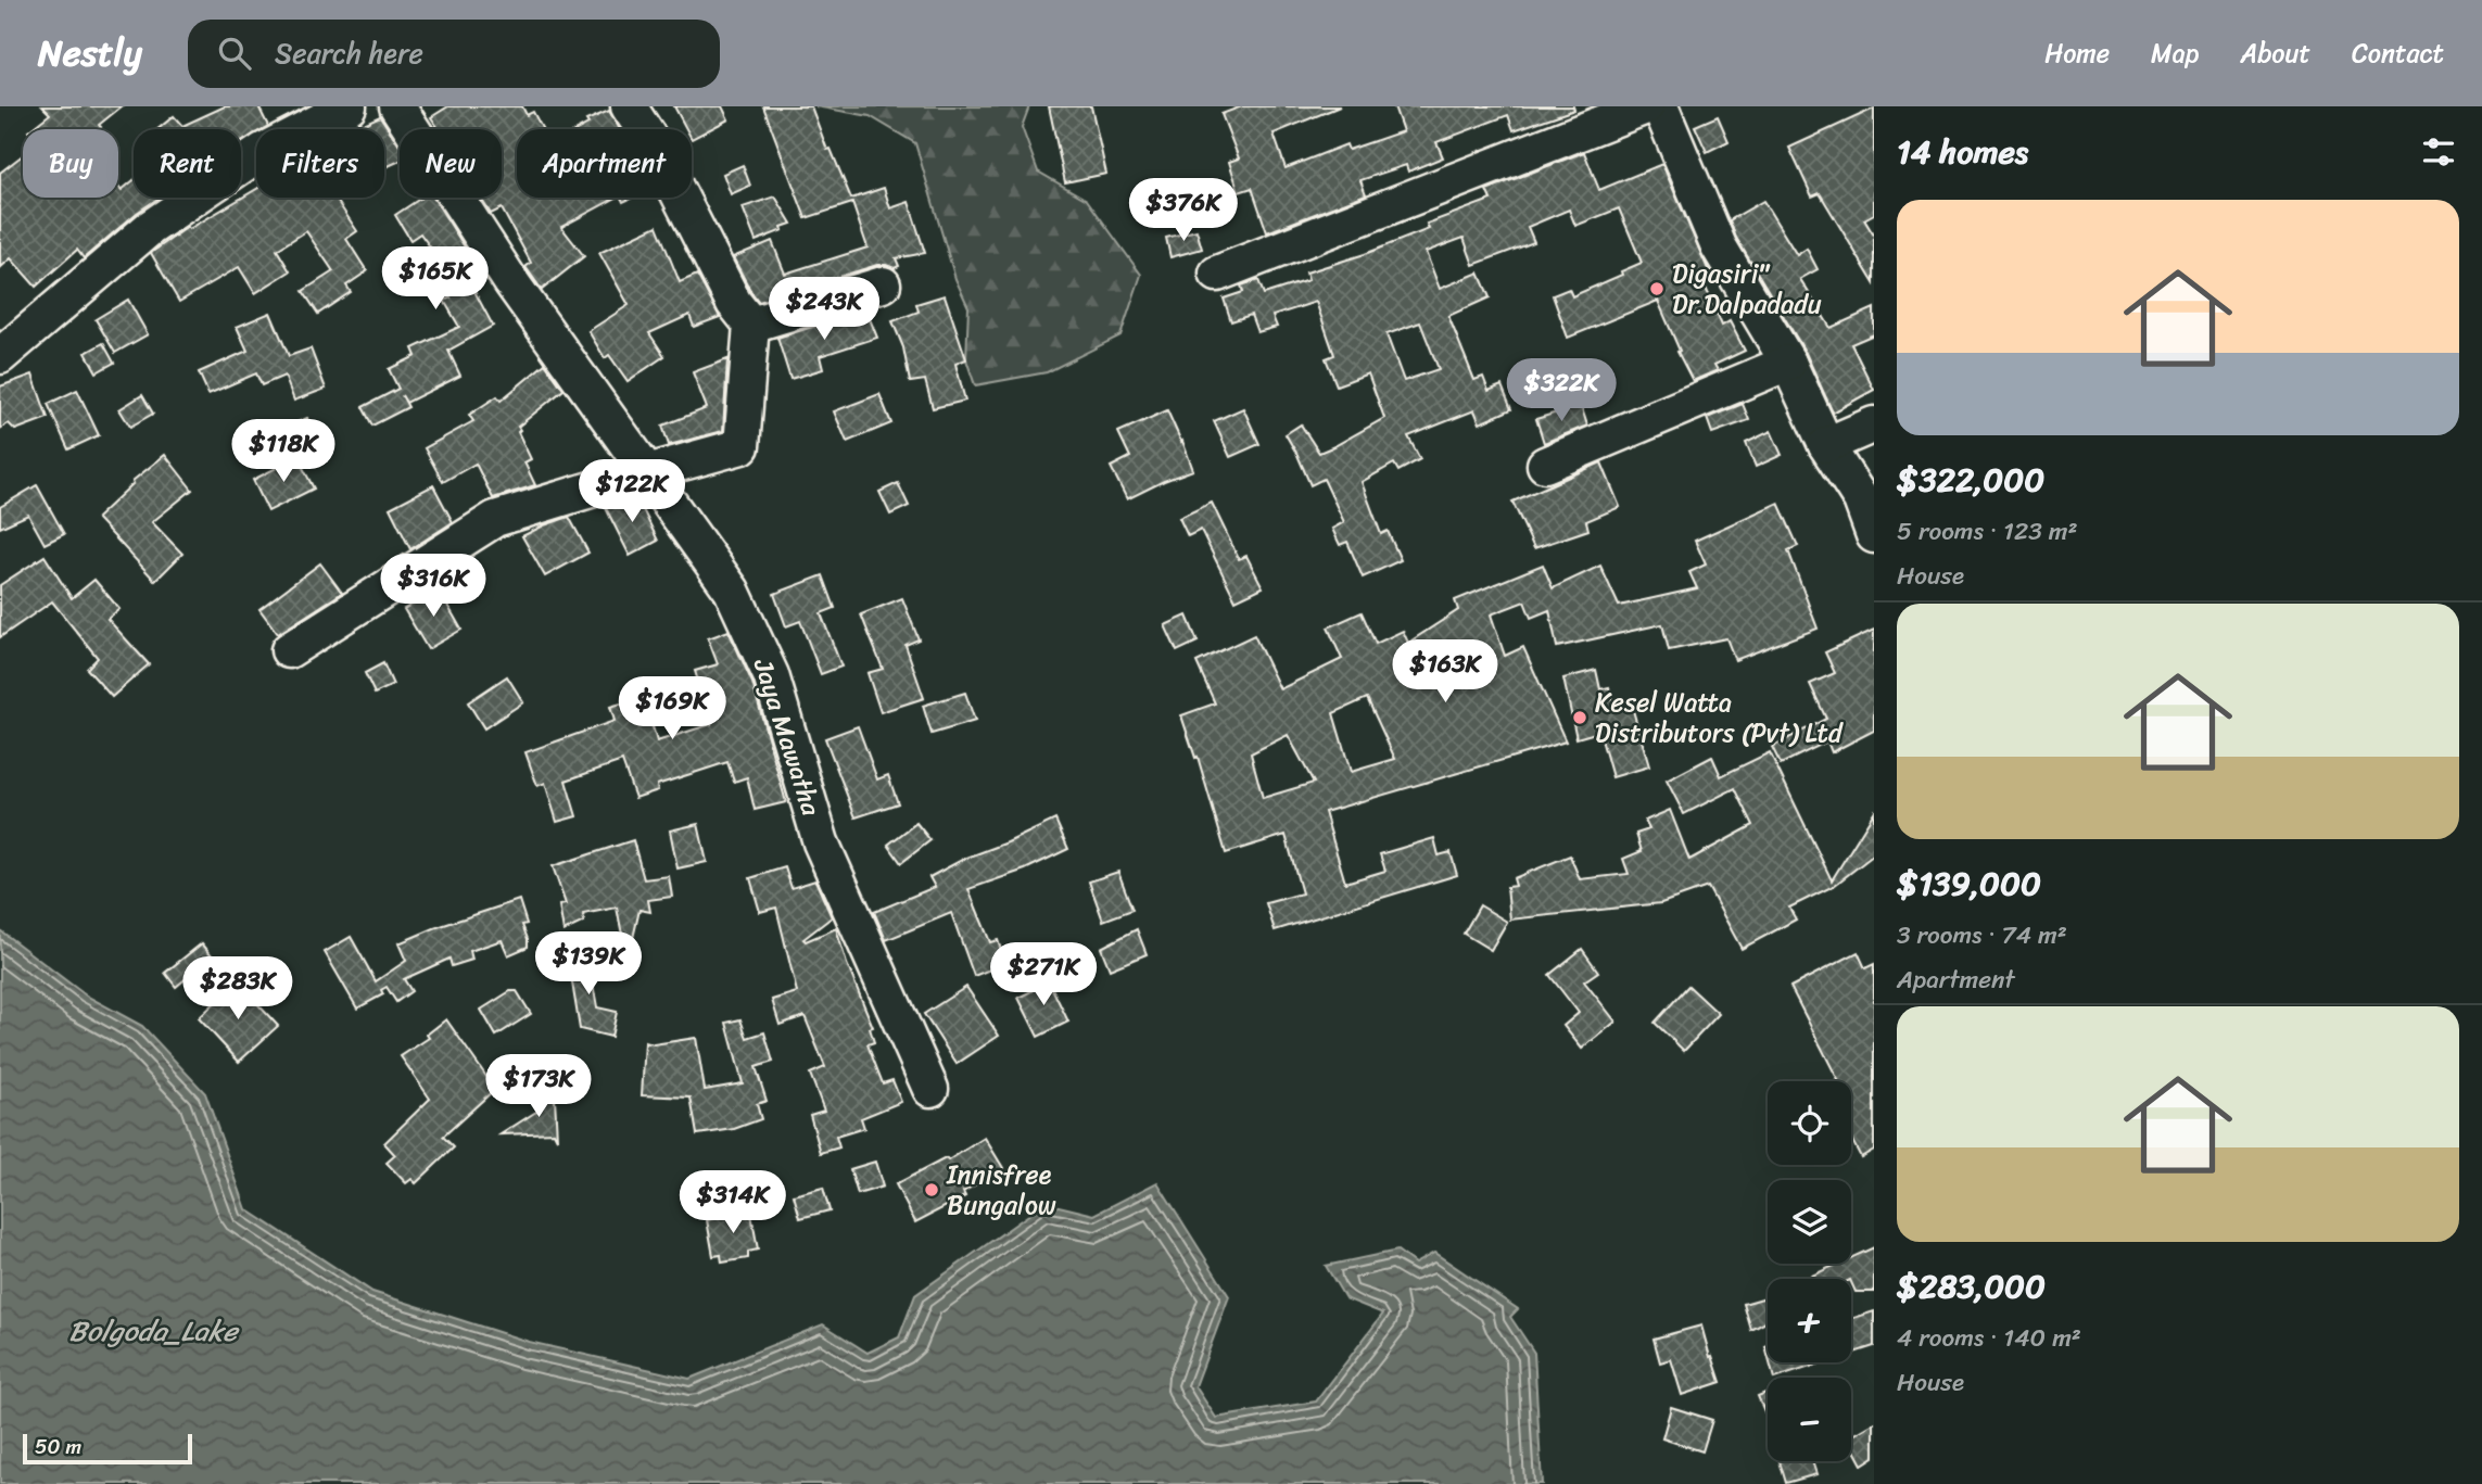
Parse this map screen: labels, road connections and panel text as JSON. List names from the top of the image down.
{
  "streets": {
    "street": ["Jaya Mawatha"]
  },
  "water": ["Bolgoda_Lake"],
  "places": ["Digasiri\" Dr.Dalpadadu", "Kesel Watta Distributors (Pvt) Ltd", "Innisfree Bungalow"],
  "scale_bar": "50 m",
  "page": {
    "header": "Nestly",
    "search": "Search here",
    "nav": [
      "Home",
      "Map",
      "About",
      "Contact"
    ],
    "heading": "14 homes",
    "chip": [
      "Buy",
      "Rent",
      "Filters",
      "New",
      "Apartment"
    ],
    "price": [
      "$376K",
      "$165K",
      "$243K",
      "$322K",
      "$118K",
      "$122K",
      "$316K",
      "$163K",
      "$169K",
      "$139K",
      "$271K",
      "$283K",
      "$173K",
      "$314K"
    ],
    "list": [
      {
        "name": "$322,000",
        "note": "5 rooms · 123 m² · House"
      },
      {
        "name": "$139,000",
        "note": "3 rooms · 74 m² · Apartment"
      },
      {
        "name": "$283,000",
        "note": "4 rooms · 140 m² · House"
      }
    ],
    "map_buttons": ["+", "−"],
    "scale": "50 m"
  }
}
